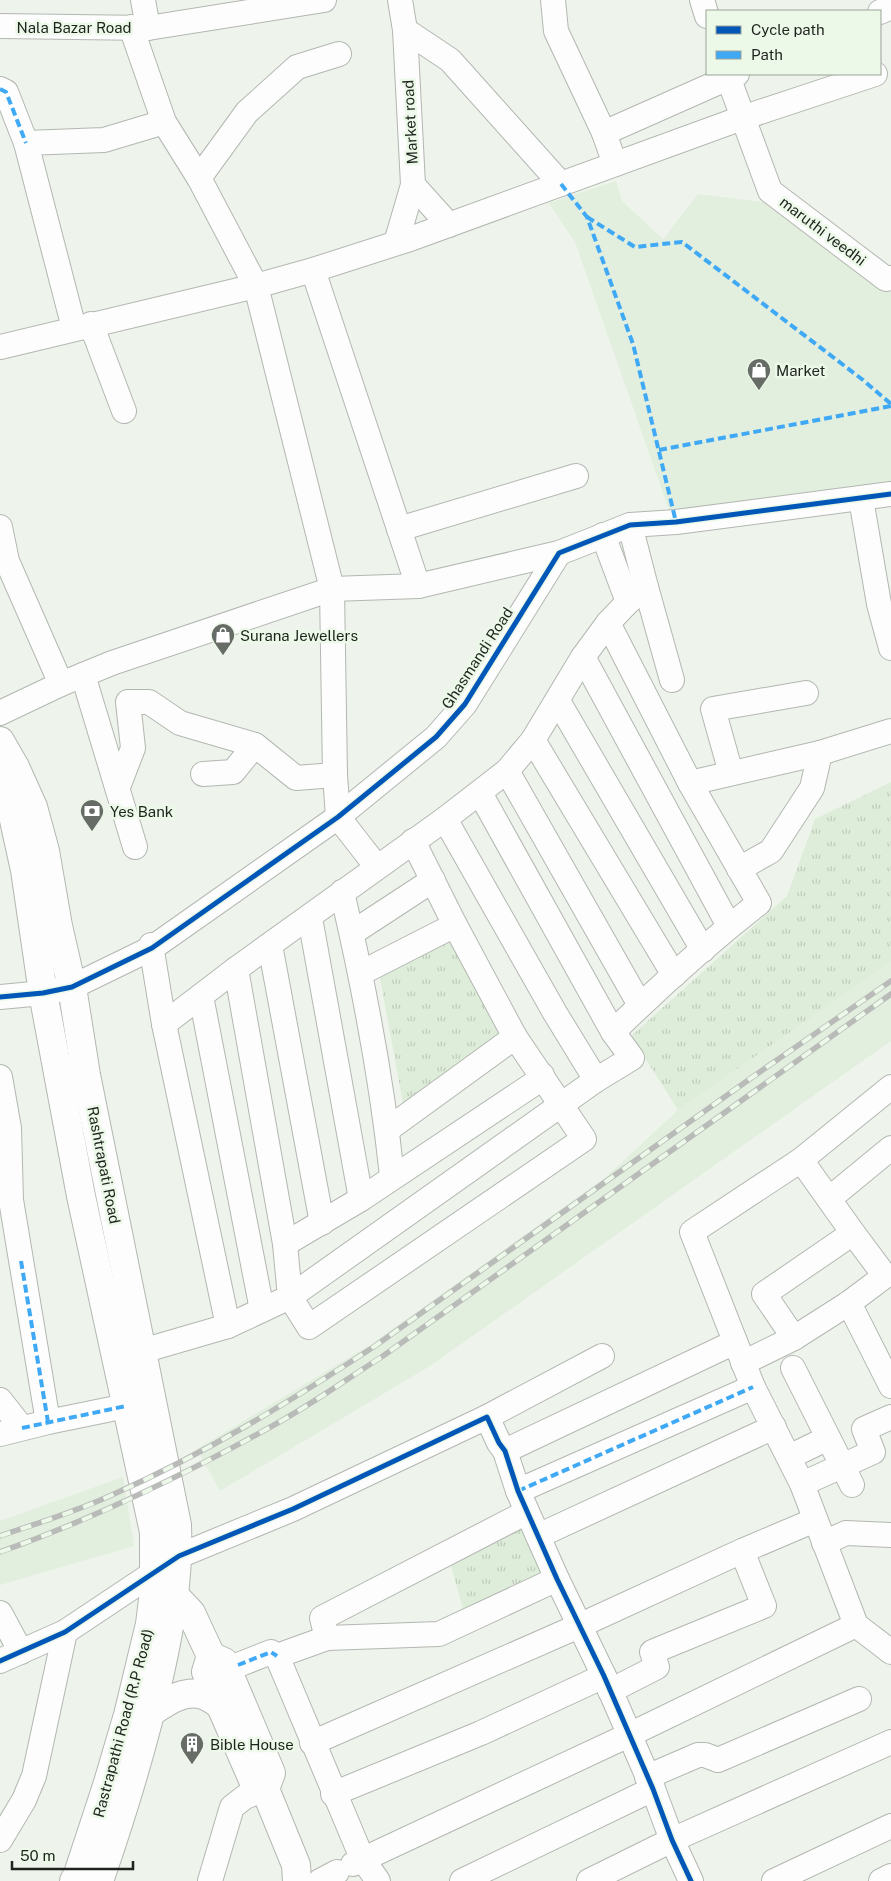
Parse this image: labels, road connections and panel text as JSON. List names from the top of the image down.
{
  "streets": {
    "main road": ["Rashtrapati Road", "Rastrapathi Road (R.P Road)"],
    "street": [
      "Nala Bazar Road",
      "Market road",
      "maruthi veedhi",
      "Ghasmandi Road"
    ]
  },
  "crossings": [
    ["Ghasmandi Road", "Rashtrapati Road"],
    ["Rashtrapati Road", "Rastrapathi Road (R.P Road)"]
  ],
  "places": {
    "shop": ["Market", "Surana Jewellers"],
    "bank": ["Yes Bank"],
    "building": ["Bible House"]
  },
  "legend": ["Cycle path", "Path"],
  "scale_bar": "50 m"
}
